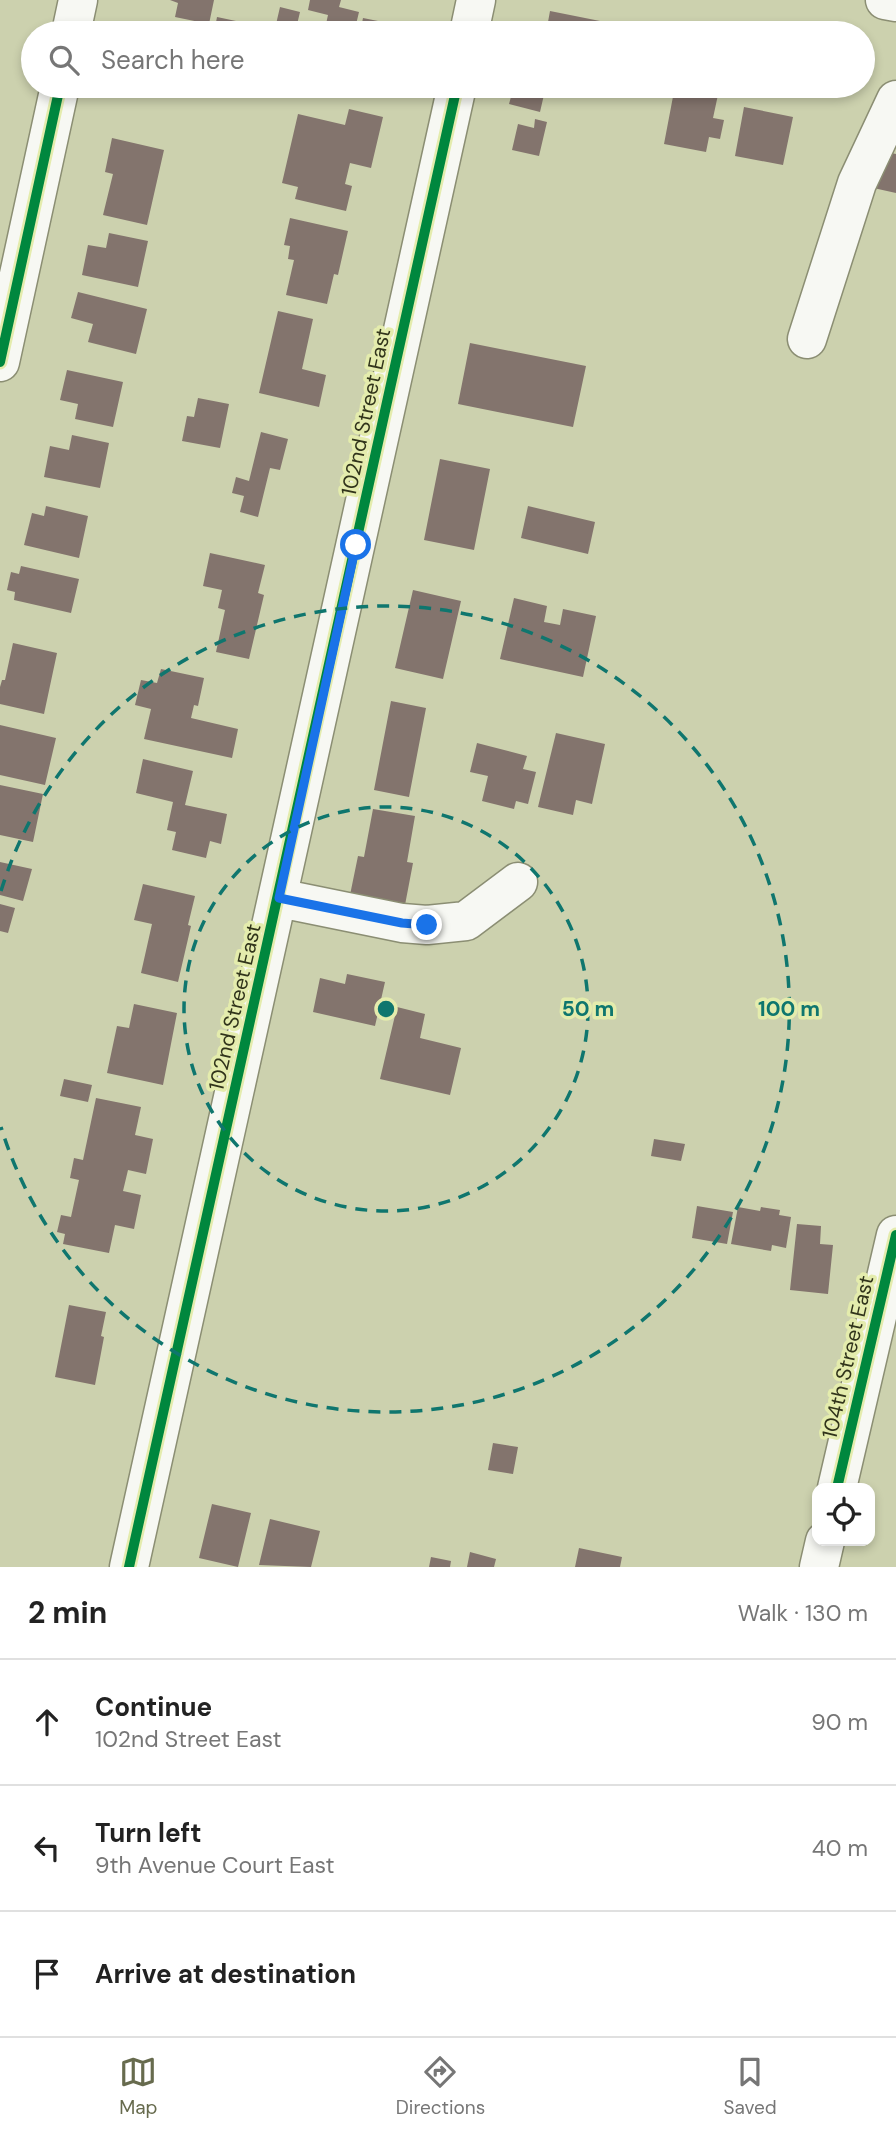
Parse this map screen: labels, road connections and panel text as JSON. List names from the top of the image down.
{
  "streets": {
    "street": ["102nd Street East", "104th Street East"]
  },
  "page": {
    "search": "Search here",
    "heading": ["2 min", "Walk · 130 m"],
    "list": [
      ["Continue", "102nd Street East", "90 m"],
      ["Turn left", "9th Avenue Court East", "40 m"],
      "Arrive at destination"
    ],
    "nav": ["Map", "Directions", "Saved"]
  },
  "rings": ["50 m", "100 m"]
}
